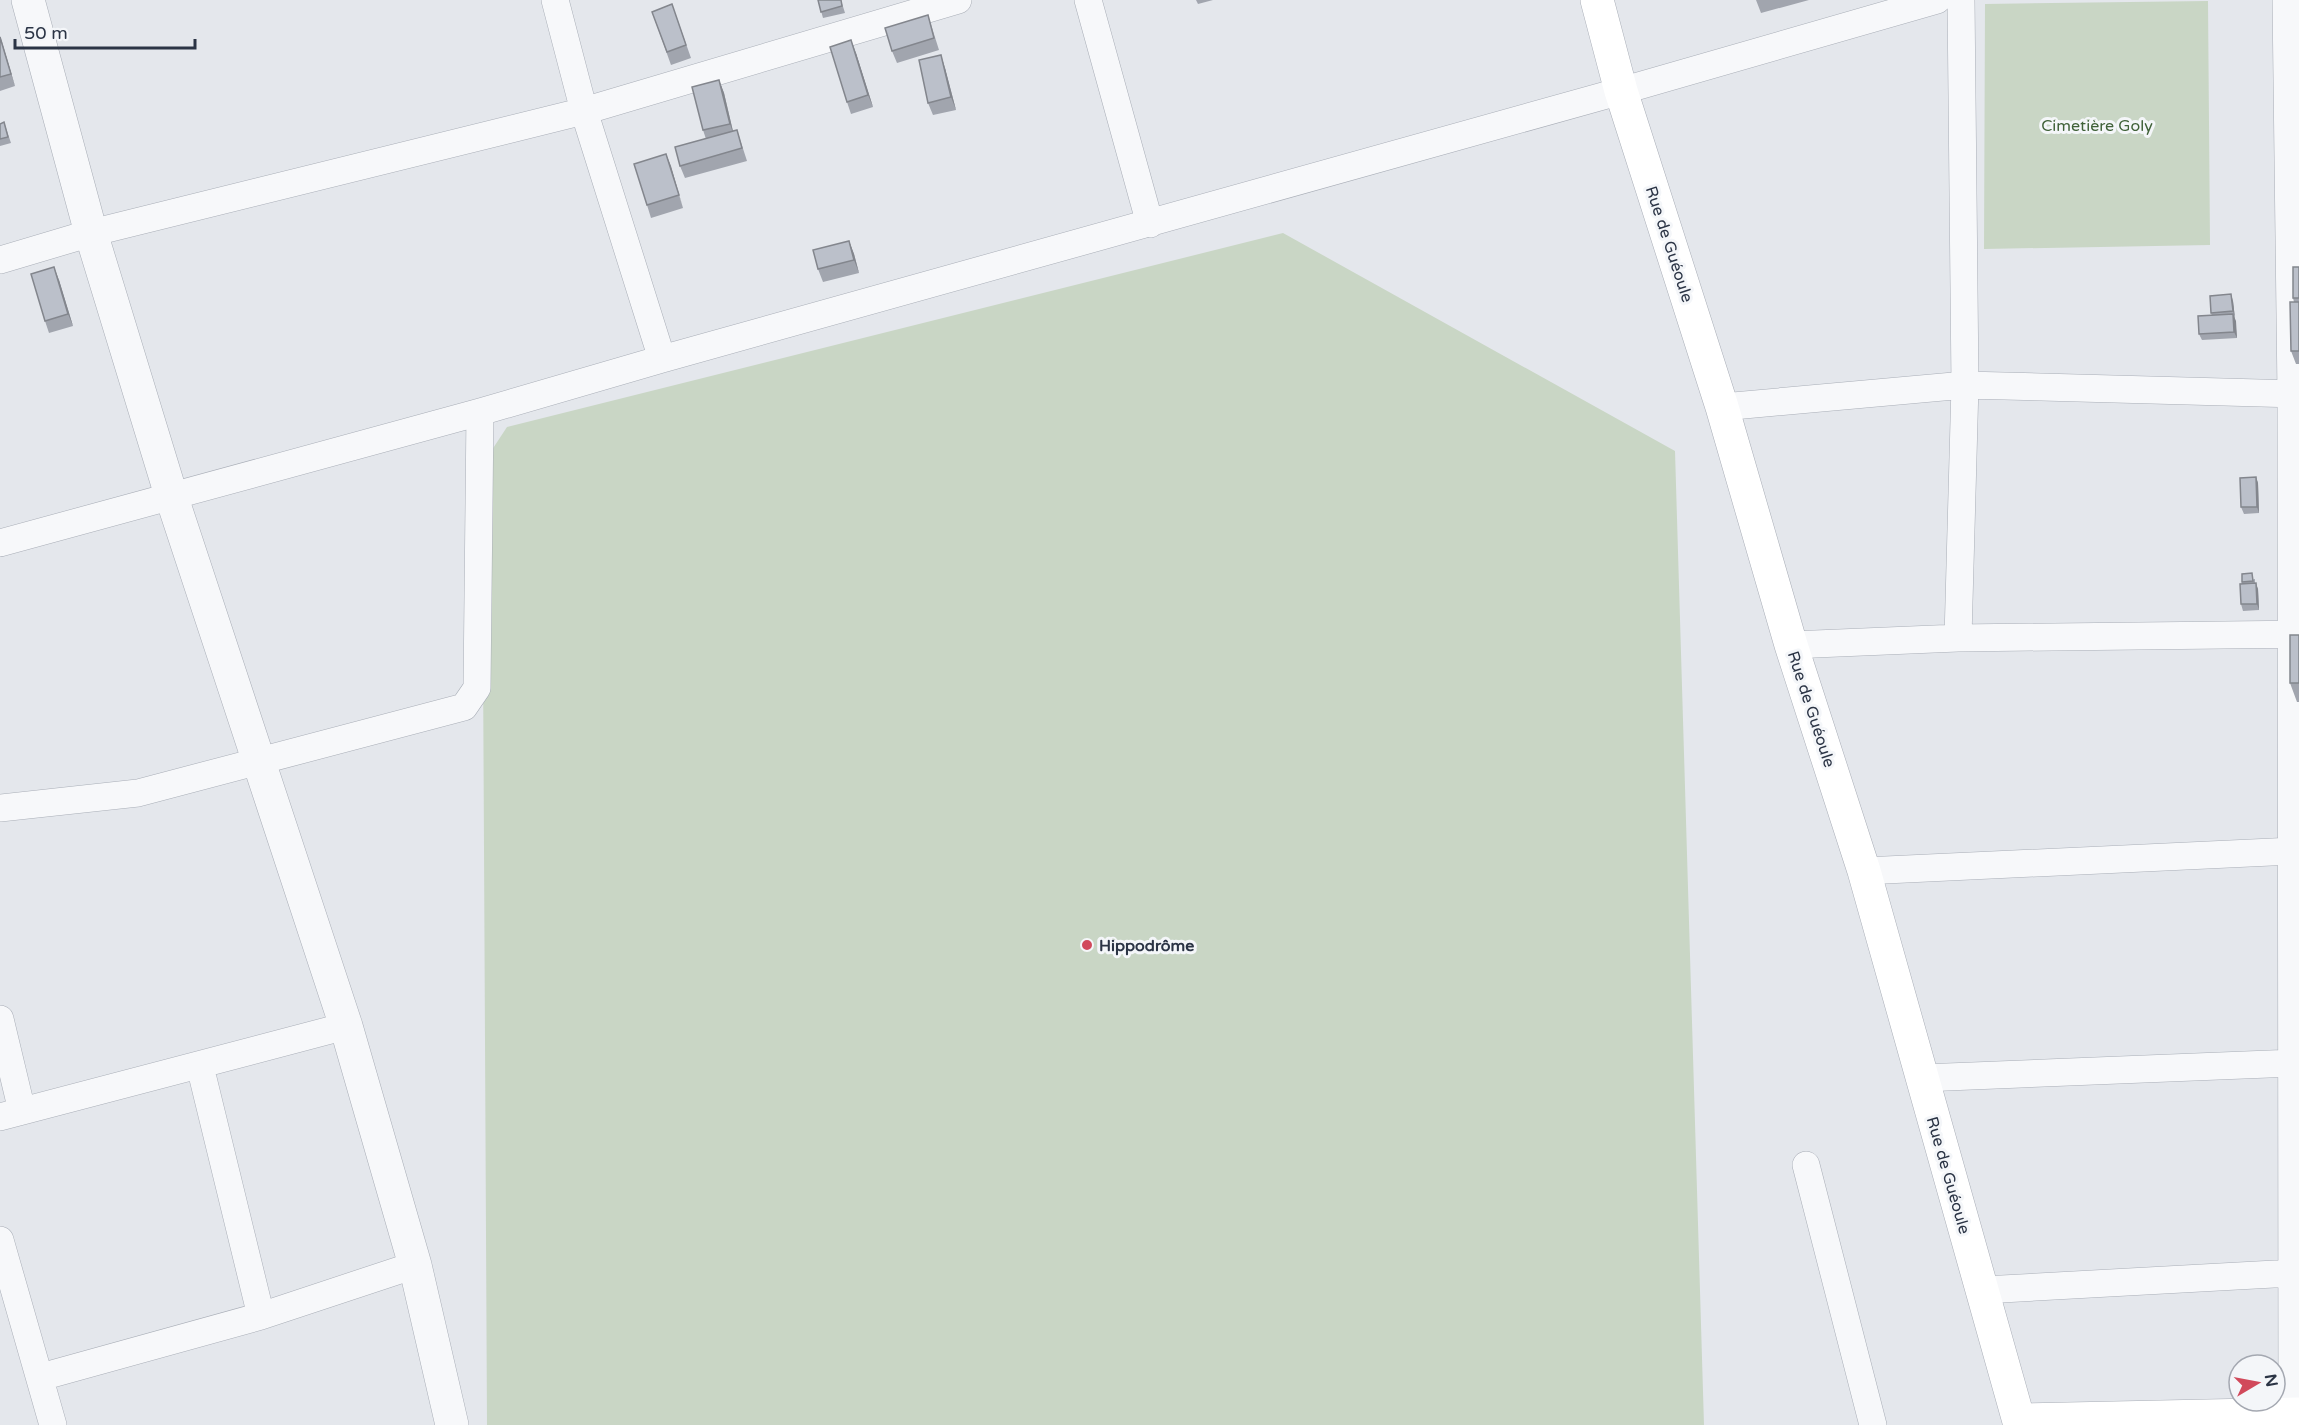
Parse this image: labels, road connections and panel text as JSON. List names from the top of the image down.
{
  "streets": {
    "main road": ["Rue de Guéoule"]
  },
  "parks": ["Cimetière Goly"],
  "places": ["Hippodrôme"],
  "scale_bar": "50 m",
  "north": "right"
}
